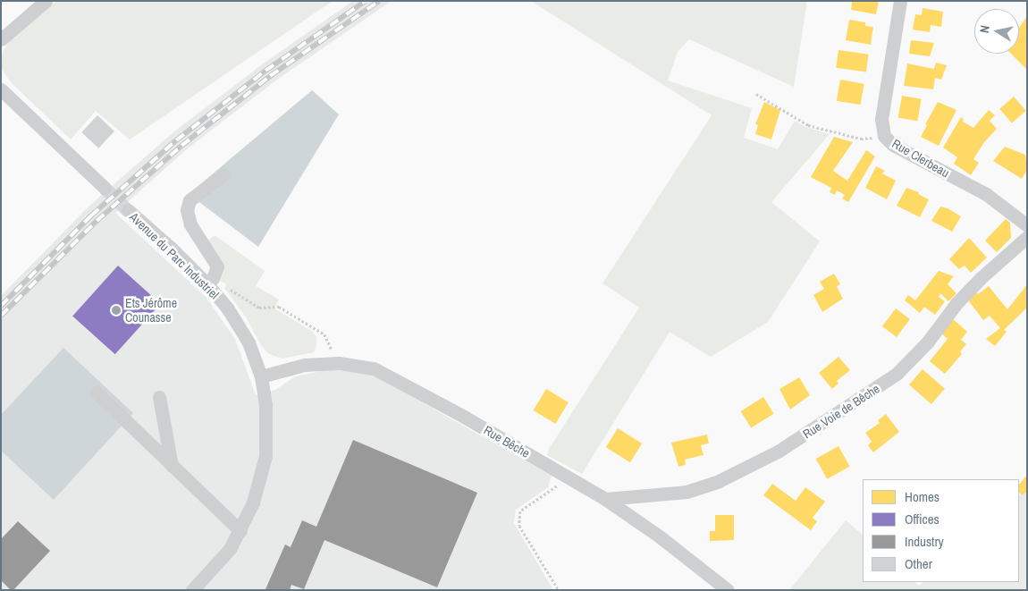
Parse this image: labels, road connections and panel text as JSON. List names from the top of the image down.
{
  "streets": {
    "street": [
      "Rue Clerbeau",
      "Avenue du Parc Industriel",
      "Rue Voie de Bêche",
      "Rue Bêche"
    ]
  },
  "crossings": [
    ["Avenue du Parc Industriel", "Rue Bêche"],
    ["Rue Voie de Bêche", "Rue Bêche"]
  ],
  "places": ["Ets Jérôme Counasse"],
  "legend": [
    "Homes",
    "Offices",
    "Industry",
    "Other"
  ],
  "north": "left"
}
